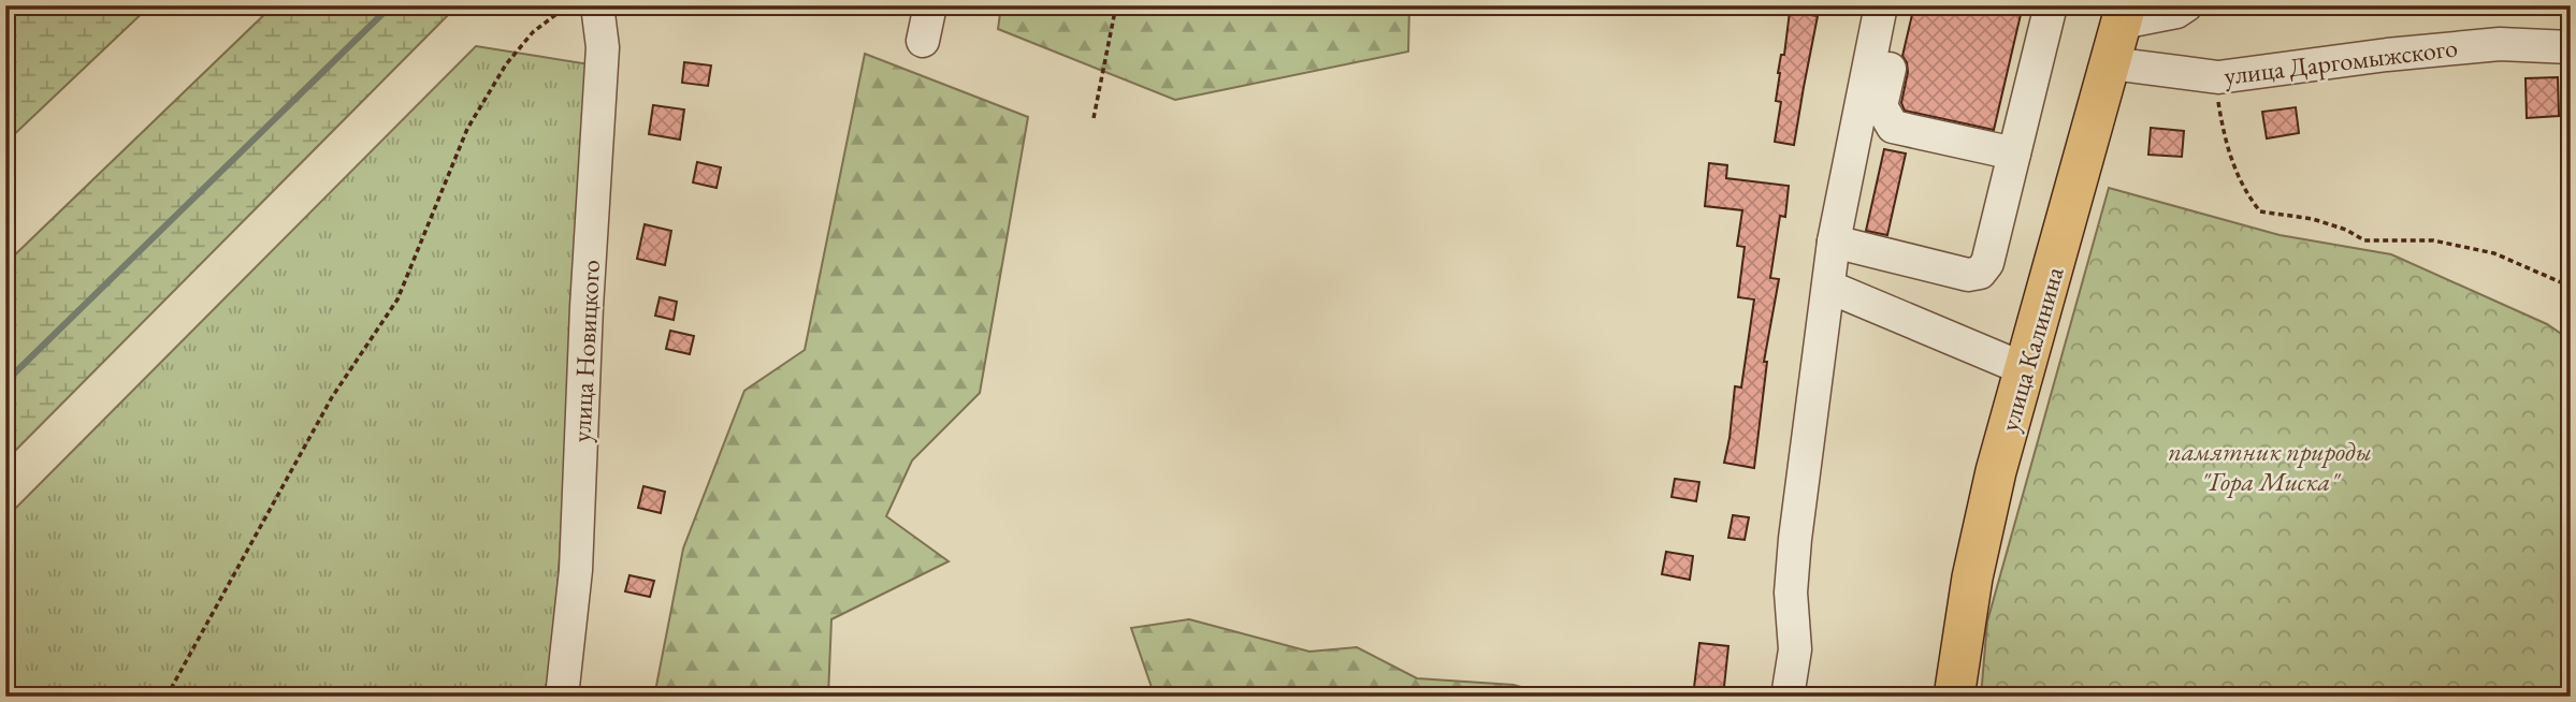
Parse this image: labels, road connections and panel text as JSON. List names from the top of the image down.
{
  "streets": {
    "main road": ["улица Калинина"],
    "street": ["улица Даргомыжского", "улица Новицкого"]
  },
  "crossings": [
    ["улица Даргомыжского", "улица Калинина"]
  ],
  "parks": ["памятник природы \"Гора Миска\""]
}
